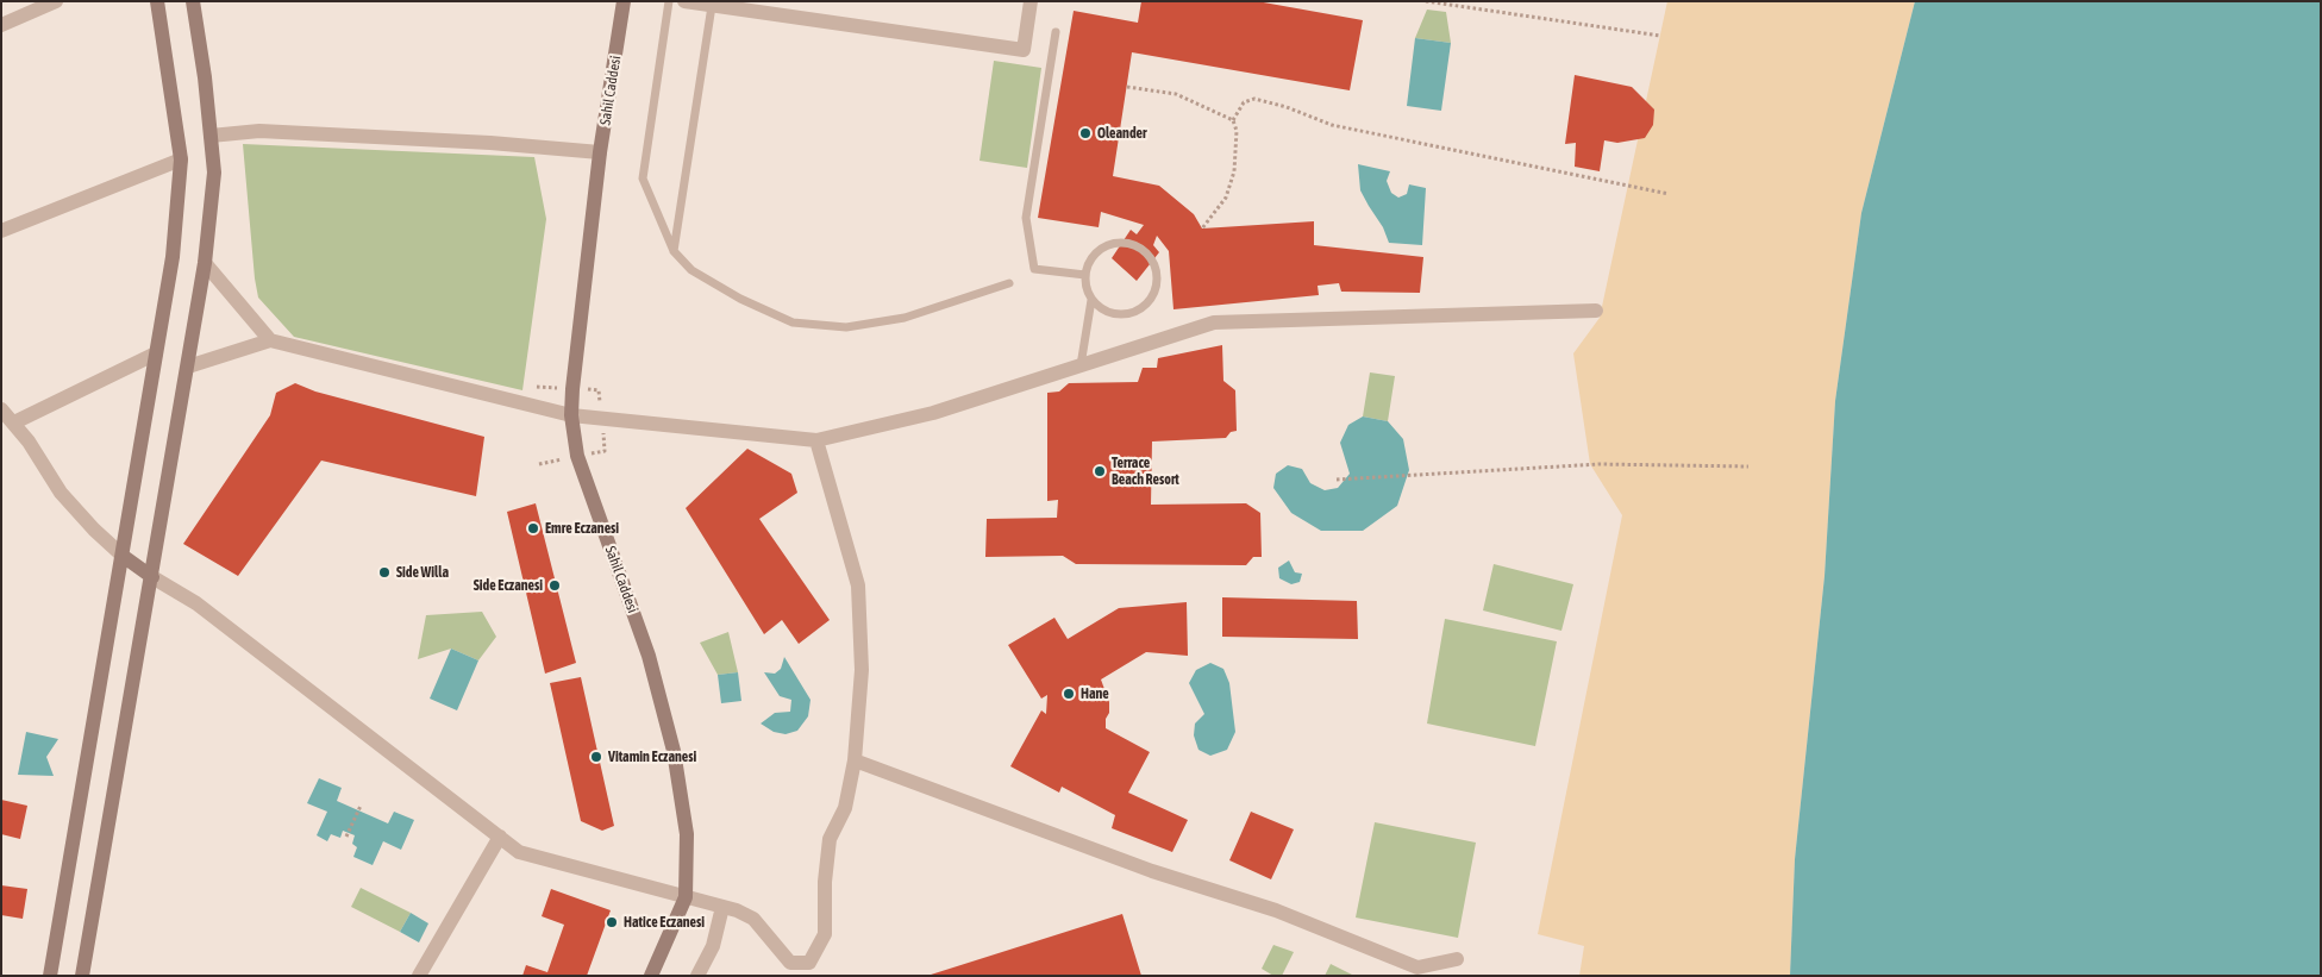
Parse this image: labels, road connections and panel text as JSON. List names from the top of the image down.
{
  "streets": {
    "main road": ["Sahil Caddesi"]
  },
  "places": [
    "Oleander",
    "Terrace Beach Resort",
    "Emre Eczanesi",
    "Side Willa",
    "Side Eczanesi",
    "Hane",
    "Vitamin Eczanesi",
    "Hatice Eczanesi"
  ]
}
